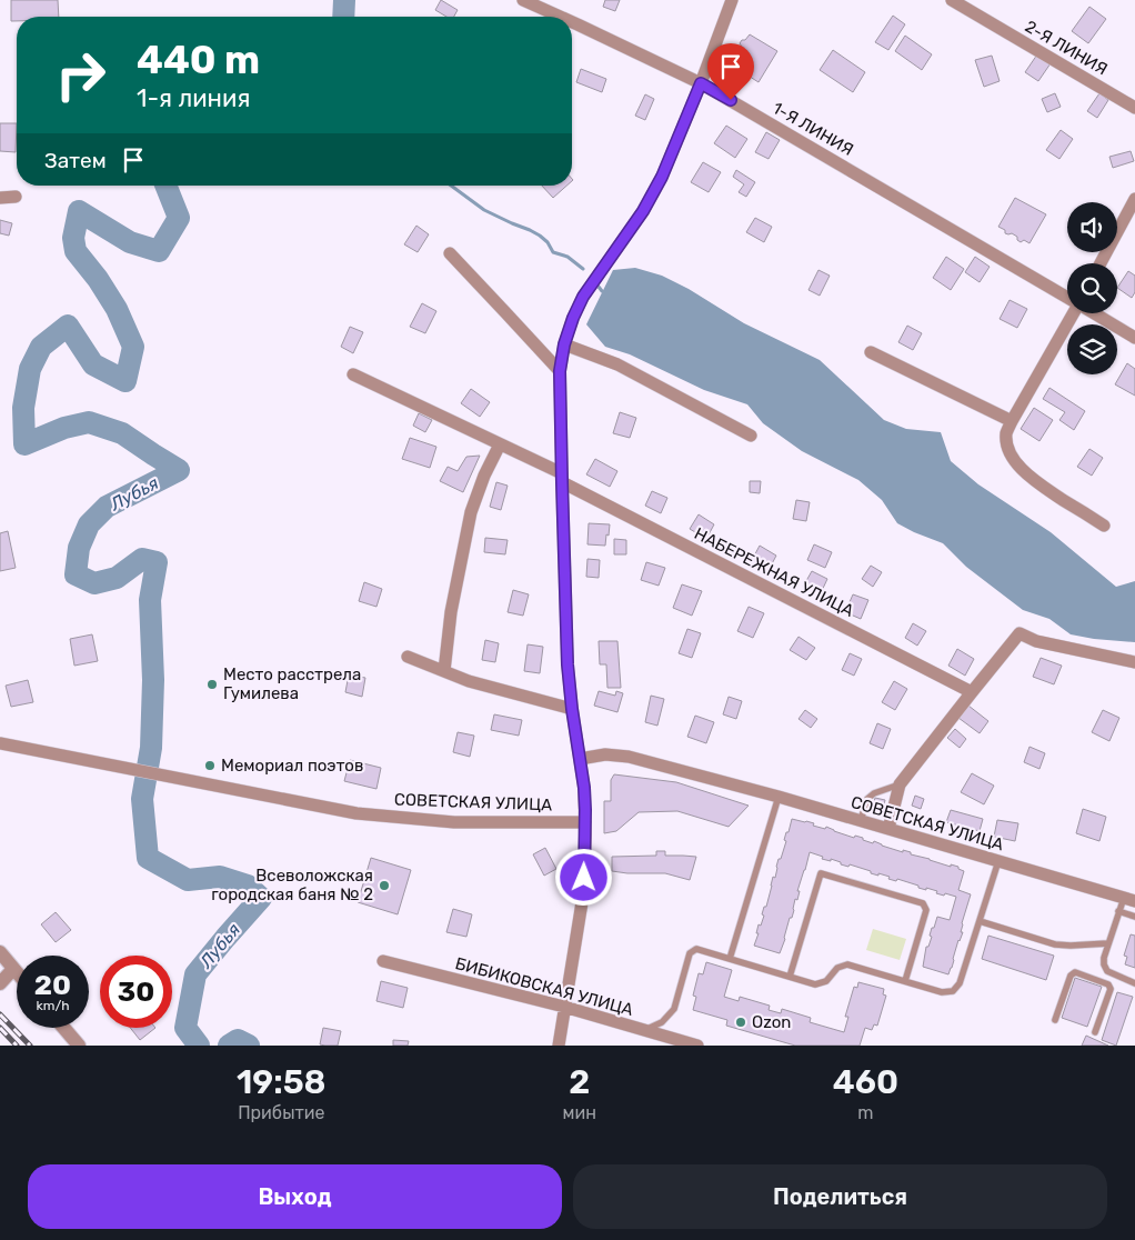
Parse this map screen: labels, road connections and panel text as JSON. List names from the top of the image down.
{
  "streets": {
    "street": [
      "2-Я ЛИНИЯ",
      "1-Я ЛИНИЯ",
      "НАБЕРЕЖНАЯ УЛИЦА",
      "СОВЕТСКАЯ УЛИЦА",
      "БИБИКОВСКАЯ УЛИЦА"
    ]
  },
  "water": ["Лубья"],
  "places": [
    "Место расстрела Гумилева",
    "Мемориал поэтов",
    "Всеволожская городская баня № 2",
    "Ozon"
  ],
  "page": {
    "turn": ["440 m", "1-я линия"],
    "then": "Затем",
    "speed": "20 km/h",
    "limit": "30",
    "eta": [
      "19:58",
      "Прибытие",
      "2",
      "мин",
      "460",
      "m"
    ],
    "buttons": ["Выход", "Поделиться"]
  }
}
